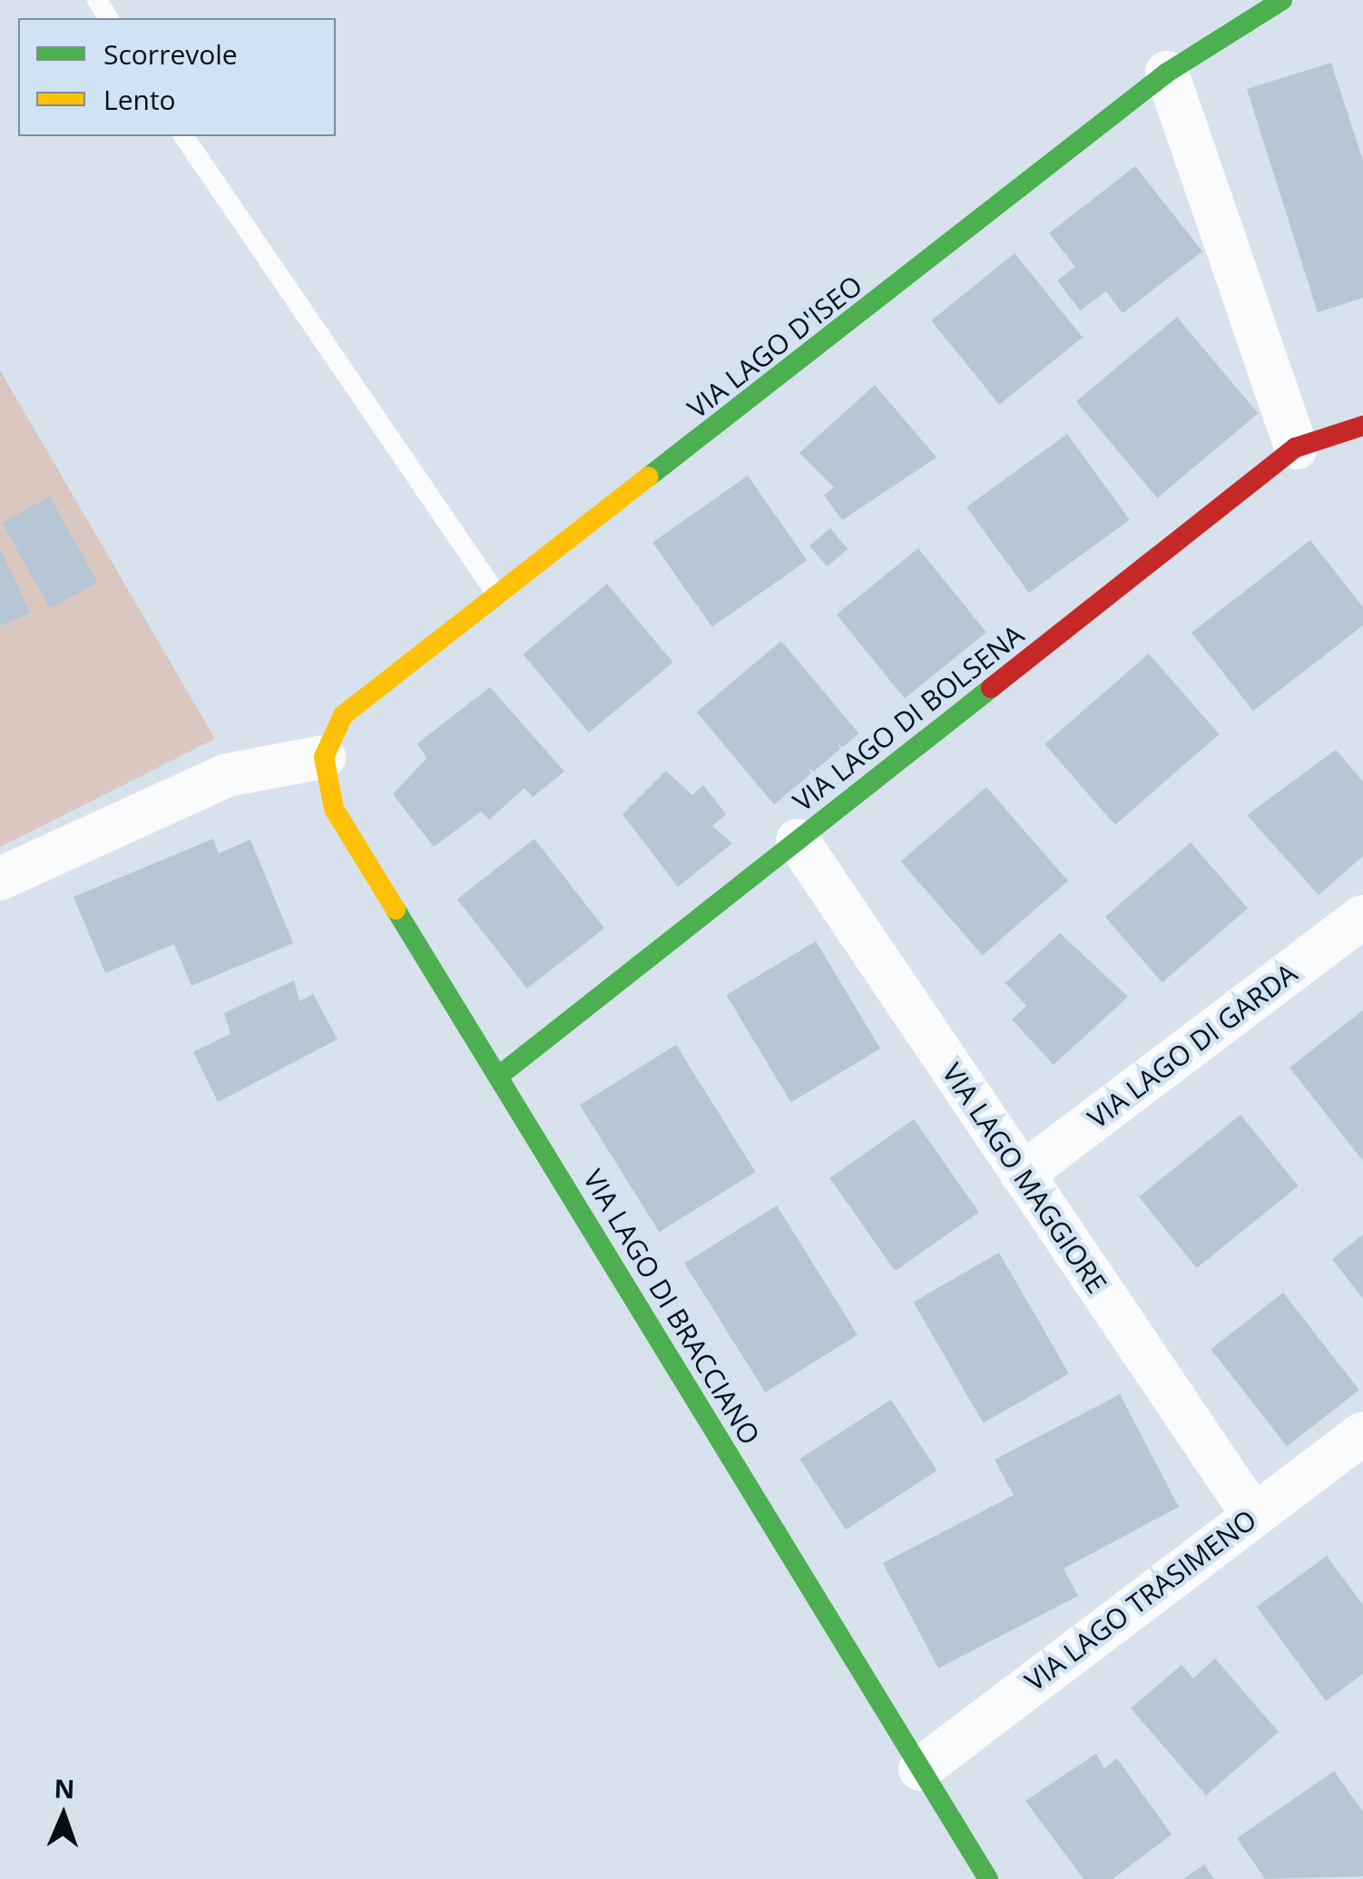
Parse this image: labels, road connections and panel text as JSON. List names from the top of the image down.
{
  "streets": {
    "street": [
      "VIA LAGO D'ISEO",
      "VIA LAGO DI BOLSENA",
      "VIA LAGO DI GARDA",
      "VIA LAGO MAGGIORE",
      "VIA LAGO DI BRACCIANO",
      "VIA LAGO TRASIMENO"
    ]
  },
  "crossings": [
    ["VIA LAGO D'ISEO", "VIA LAGO DI BRACCIANO"],
    ["VIA LAGO DI BOLSENA", "VIA LAGO MAGGIORE"],
    ["VIA LAGO DI BOLSENA", "VIA LAGO DI BRACCIANO"],
    ["VIA LAGO DI GARDA", "VIA LAGO MAGGIORE"],
    ["VIA LAGO MAGGIORE", "VIA LAGO TRASIMENO"],
    ["VIA LAGO DI BRACCIANO", "VIA LAGO TRASIMENO"]
  ],
  "legend": ["Scorrevole", "Lento"],
  "north": "top"
}
